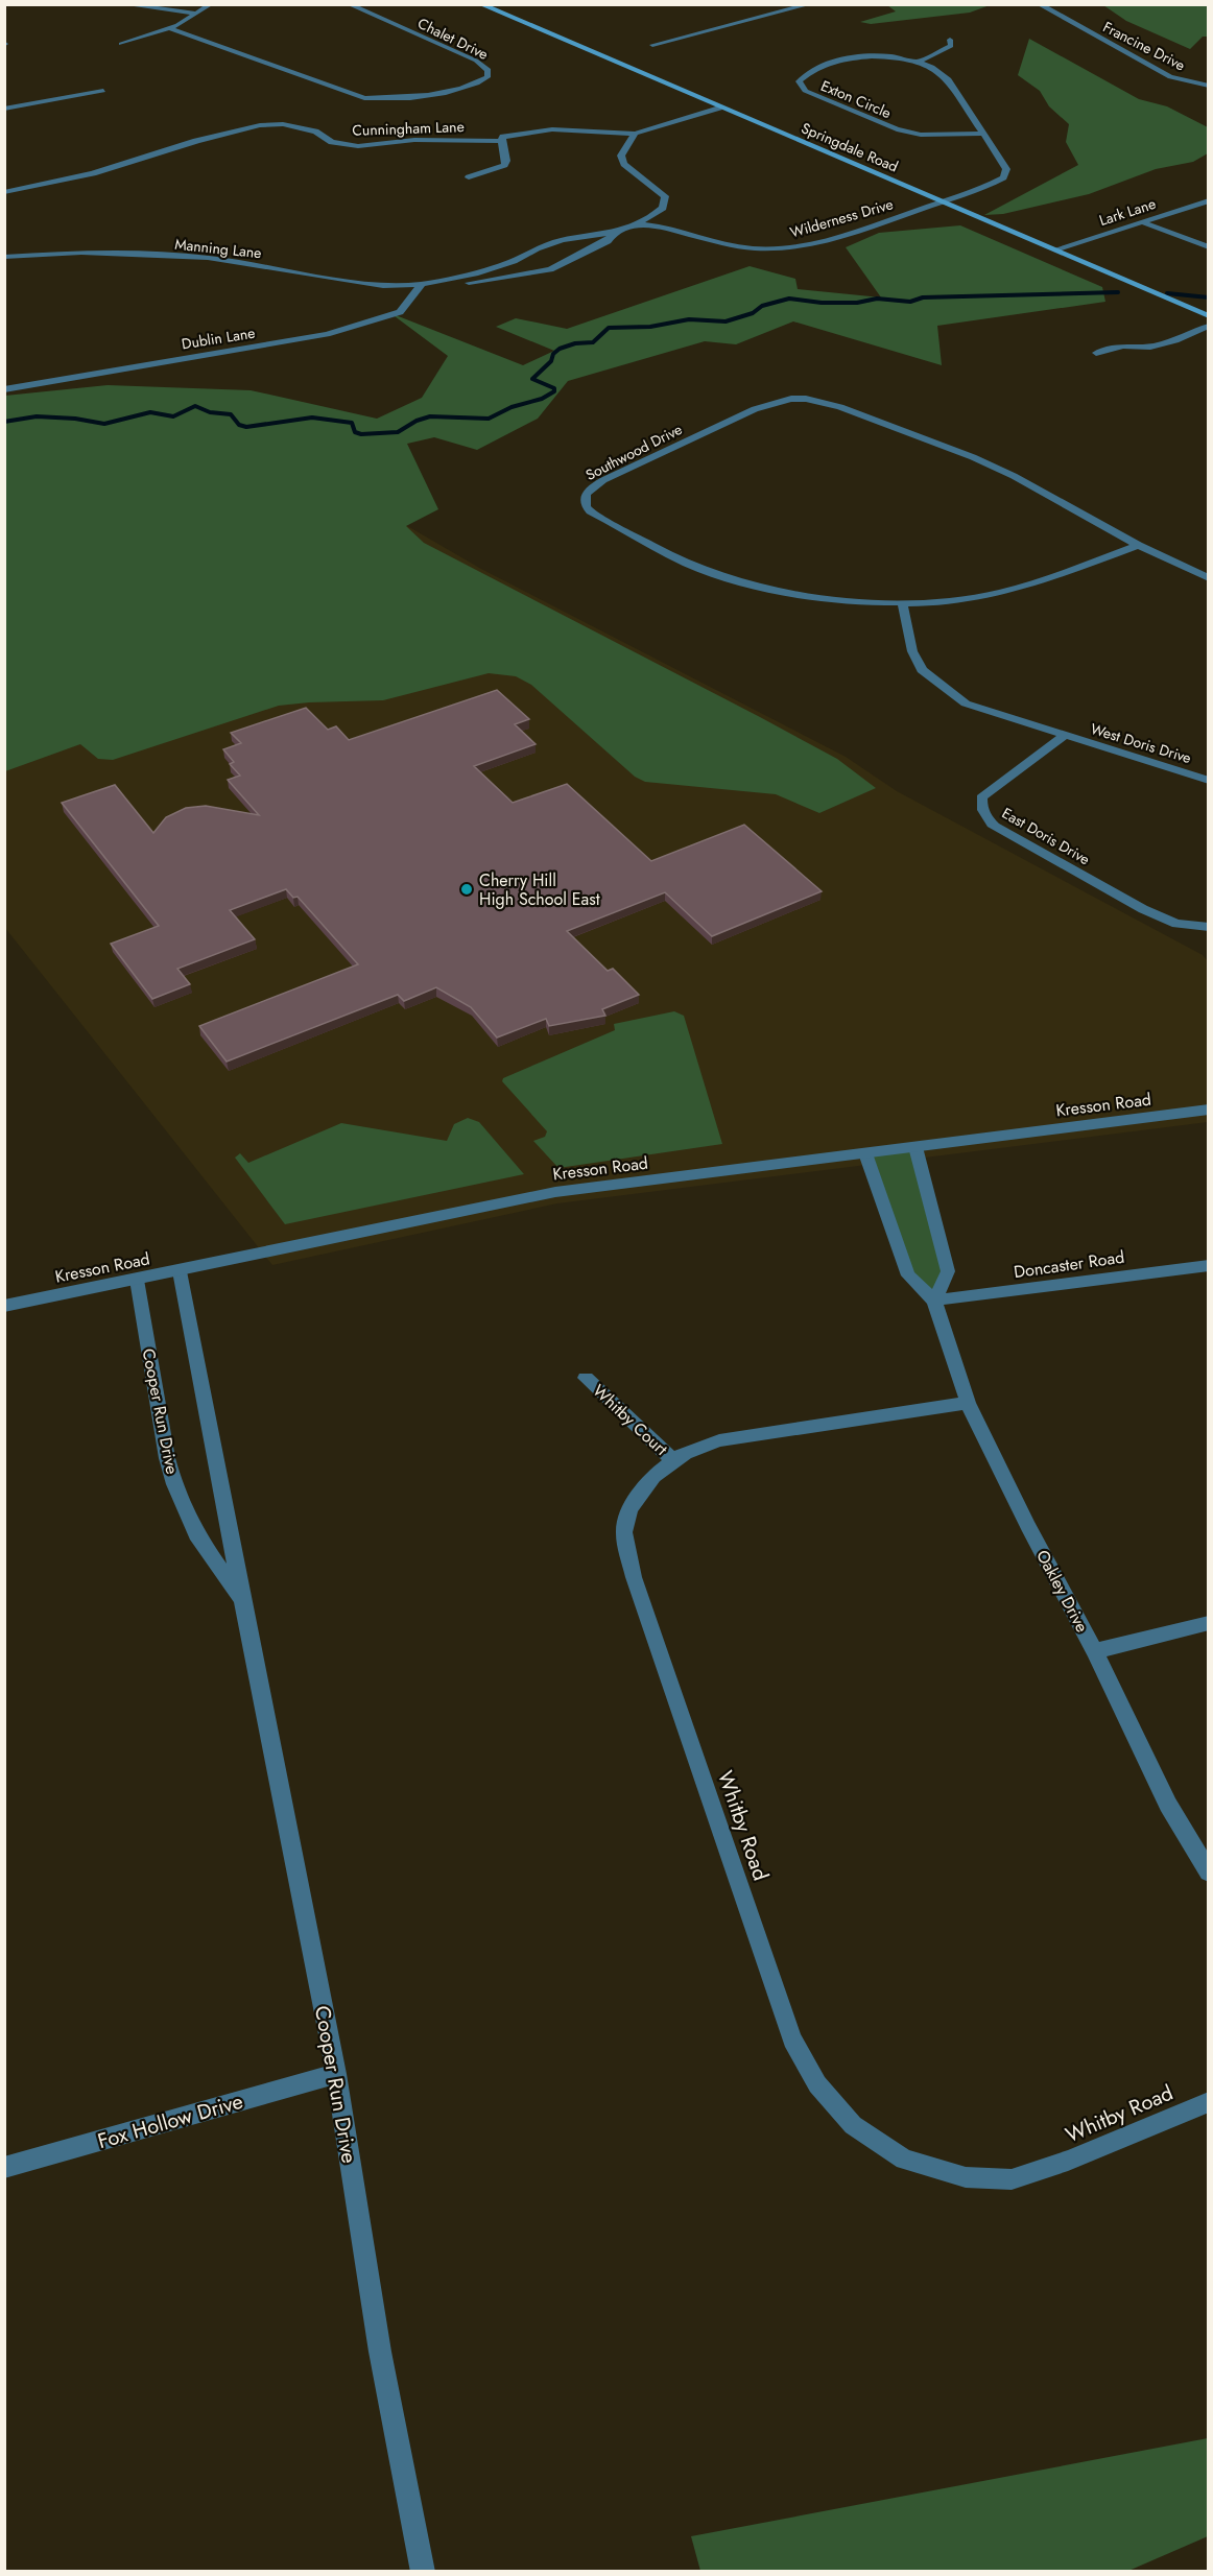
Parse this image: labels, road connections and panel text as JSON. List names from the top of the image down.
{
  "streets": {
    "main road": ["Springdale Road"],
    "street": [
      "Chalet Drive",
      "Francine Drive",
      "Exton Circle",
      "Cunningham Lane",
      "Lark Lane",
      "Wilderness Drive",
      "Manning Lane",
      "Dublin Lane",
      "Southwood Drive",
      "West Doris Drive",
      "East Doris Drive",
      "Kresson Road",
      "Doncaster Road",
      "Cooper Run Drive",
      "Whitby Court",
      "Oakley Drive",
      "Whitby Road",
      "Fox Hollow Drive"
    ]
  },
  "crossings": [
    ["Exton Circle", "Springdale Road"],
    ["Exton Circle", "Wilderness Drive"],
    ["Cunningham Lane", "Manning Lane"],
    ["Springdale Road", "Lark Lane"],
    ["Springdale Road", "Wilderness Drive"],
    ["Wilderness Drive", "Manning Lane"],
    ["Manning Lane", "Dublin Lane"],
    ["West Doris Drive", "East Doris Drive"],
    ["Kresson Road", "Cooper Run Drive"],
    ["Doncaster Road", "Oakley Drive"],
    ["Cooper Run Drive", "Fox Hollow Drive"],
    ["Whitby Court", "Whitby Road"],
    ["Oakley Drive", "Whitby Road"]
  ],
  "places": ["Cherry Hill High School East"]
}
